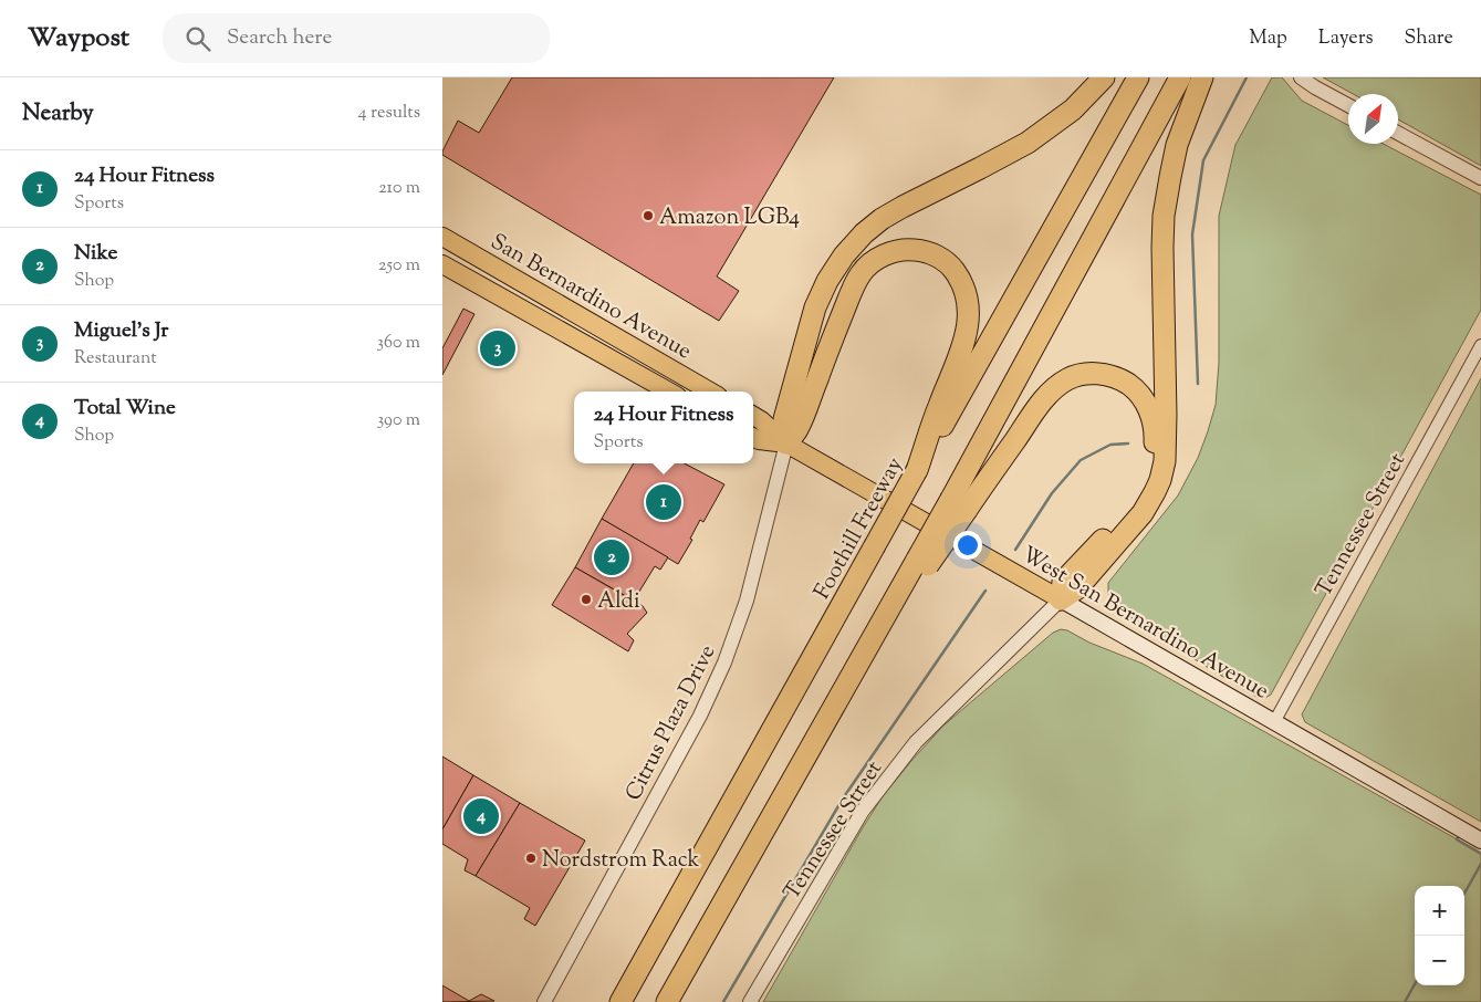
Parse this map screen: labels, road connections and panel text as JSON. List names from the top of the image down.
{
  "streets": {
    "highway": ["Foothill Freeway"],
    "main road": ["San Bernardino Avenue", "West San Bernardino Avenue"],
    "street": ["Tennessee Street", "Citrus Plaza Drive"]
  },
  "crossings": [
    ["Tennessee Street", "West San Bernardino Avenue"],
    ["West San Bernardino Avenue", "Citrus Plaza Drive"]
  ],
  "places": ["Amazon LGB4", "Aldi", "Nordstrom Rack"],
  "north": "top right",
  "page": {
    "header": "Waypost",
    "search": "Search here",
    "nav": ["Map", "Layers", "Share"],
    "heading": ["Nearby", "4 results"],
    "list": [
      {
        "mark": "1",
        "name": "24 Hour Fitness",
        "note": "Sports",
        "value": "210 m"
      },
      {
        "mark": "2",
        "name": "Nike",
        "note": "Shop",
        "value": "250 m"
      },
      {
        "mark": "3",
        "name": "Miguel's Jr",
        "note": "Restaurant",
        "value": "360 m"
      },
      {
        "mark": "4",
        "name": "Total Wine",
        "note": "Shop",
        "value": "390 m"
      }
    ],
    "pins": [
      "3",
      "1",
      "2",
      "4"
    ],
    "popup": ["24 Hour Fitness", "Sports"],
    "map_buttons": ["+", "−"]
  }
}
